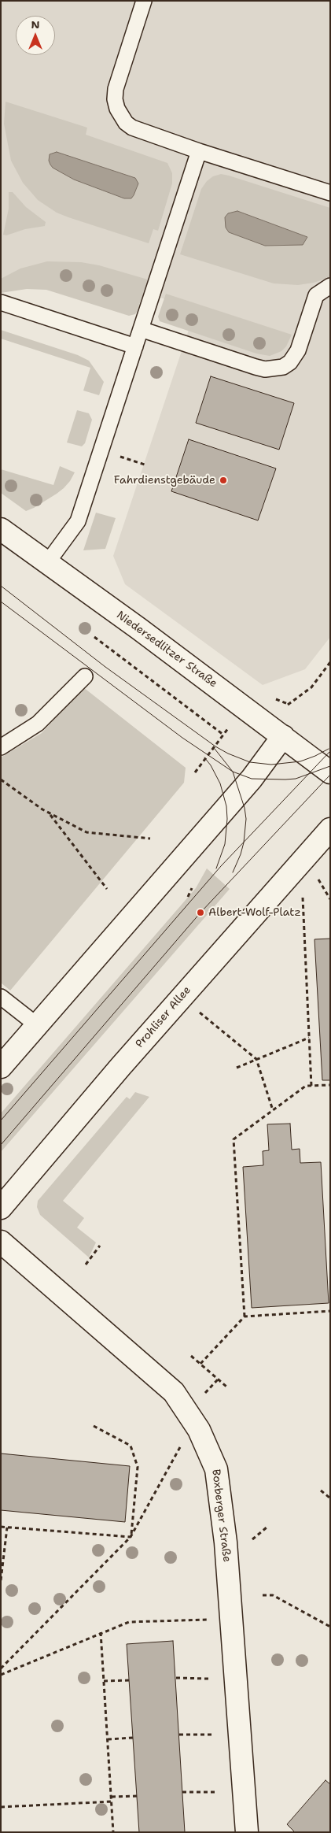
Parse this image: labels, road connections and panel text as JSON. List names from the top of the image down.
{
  "streets": {
    "street": ["Niedersedlitzer Straße", "Prohliser Allee", "Boxberger Straße"]
  },
  "places": ["Fahrdienstgebäude", "Albert-Wolf-Platz"],
  "north": "top"
}
